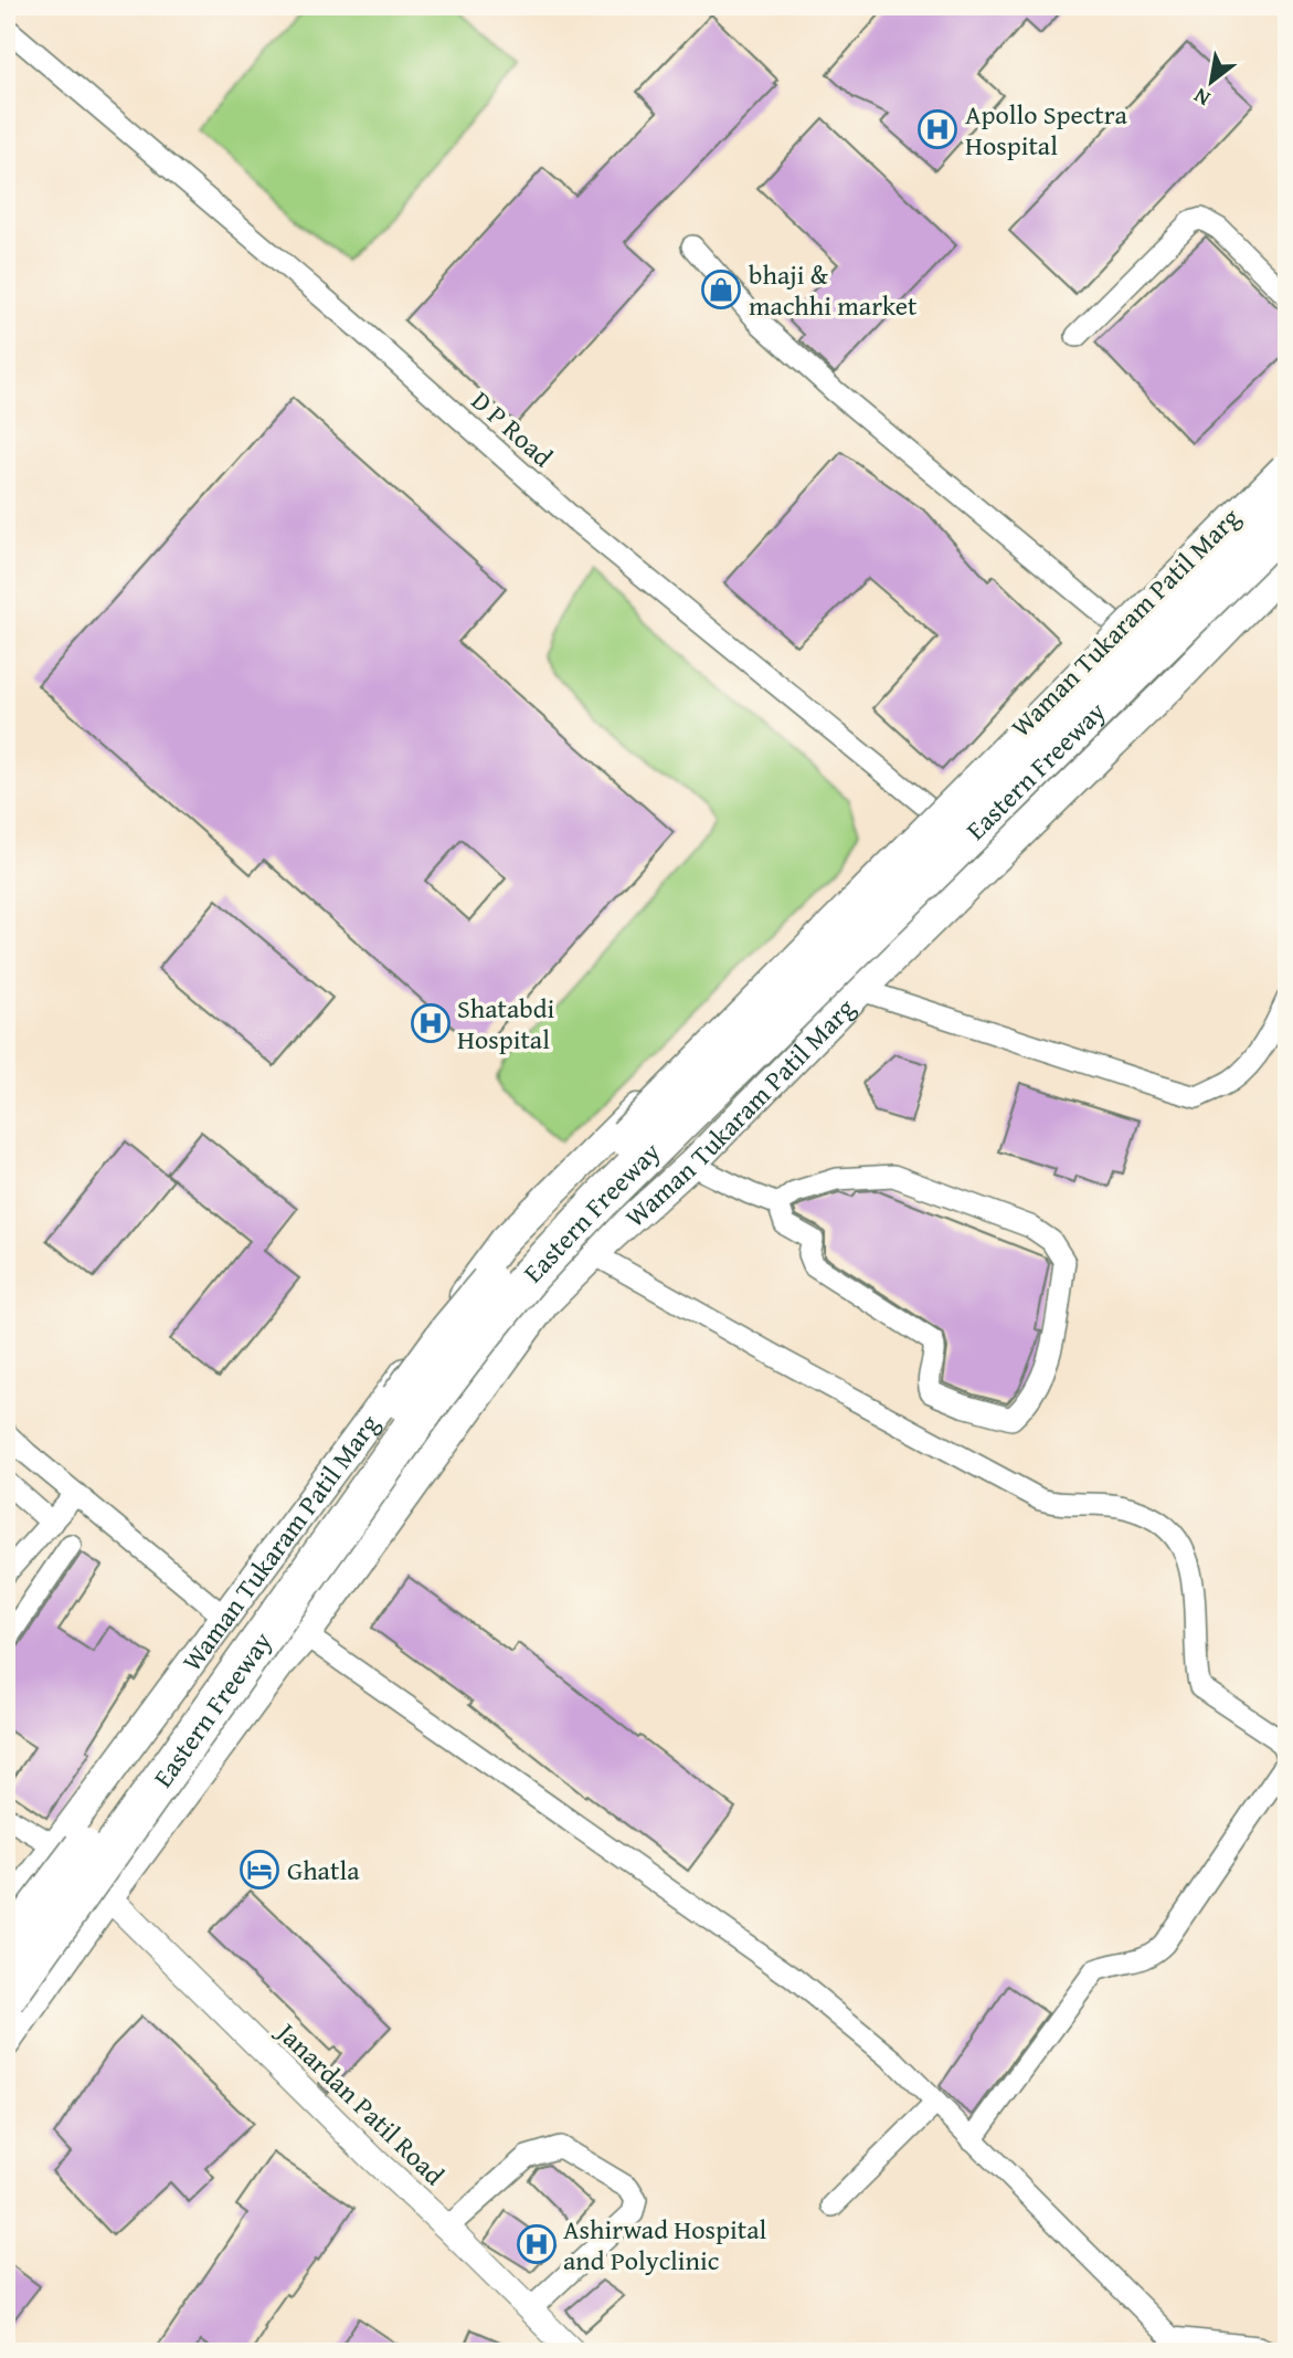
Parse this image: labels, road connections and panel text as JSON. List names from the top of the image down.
{
  "streets": {
    "highway": ["Eastern Freeway"],
    "main road": ["Waman Tukaram Patil Marg"],
    "street": ["D P Road", "Janardan Patil Road"]
  },
  "crossings": [
    ["D P Road", "Waman Tukaram Patil Marg"],
    ["Waman Tukaram Patil Marg", "Janardan Patil Road"]
  ],
  "places": {
    "hospital": ["Apollo Spectra Hospital", "Shatabdi Hospital", "Ashirwad Hospital and Polyclinic"],
    "shop": ["bhaji & machhi market"],
    "hotel": ["Ghatla"]
  },
  "north": "bottom left"
}
